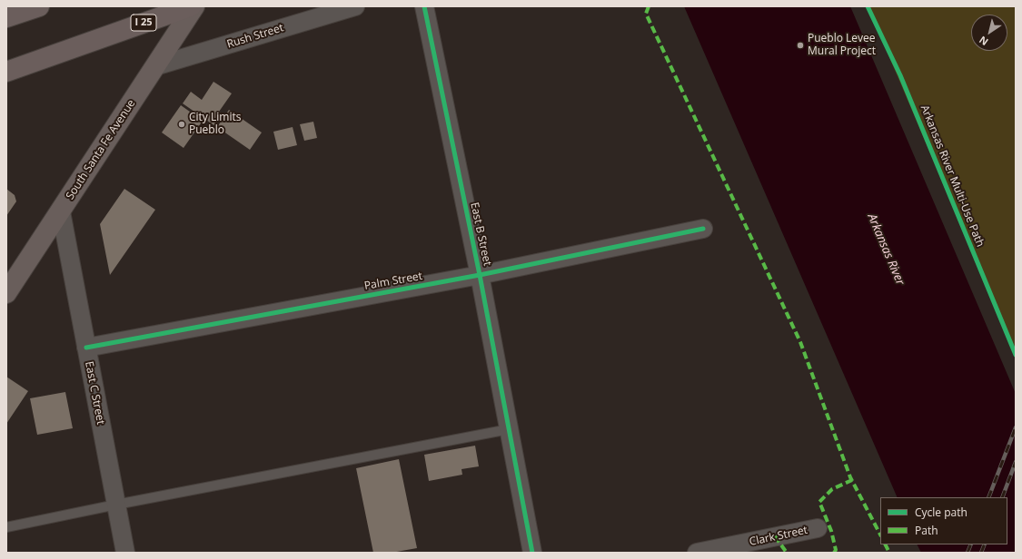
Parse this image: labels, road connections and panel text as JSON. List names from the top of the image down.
{
  "streets": {
    "highway": ["I 25"],
    "main road": ["South Santa Fe Avenue"],
    "street": [
      "Rush Street",
      "East B Street",
      "Palm Street",
      "East C Street",
      "Clark Street"
    ],
    "cycle path": ["Arkansas River Multi-Use Path"]
  },
  "crossings": [
    ["Rush Street", "South Santa Fe Avenue"],
    ["South Santa Fe Avenue", "East C Street"],
    ["East B Street", "Palm Street"],
    ["Palm Street", "East C Street"]
  ],
  "water": ["Arkansas River"],
  "places": ["Pueblo Levee Mural Project", "City Limits Pueblo"],
  "legend": ["Cycle path", "Path"],
  "north": "bottom left"
}
